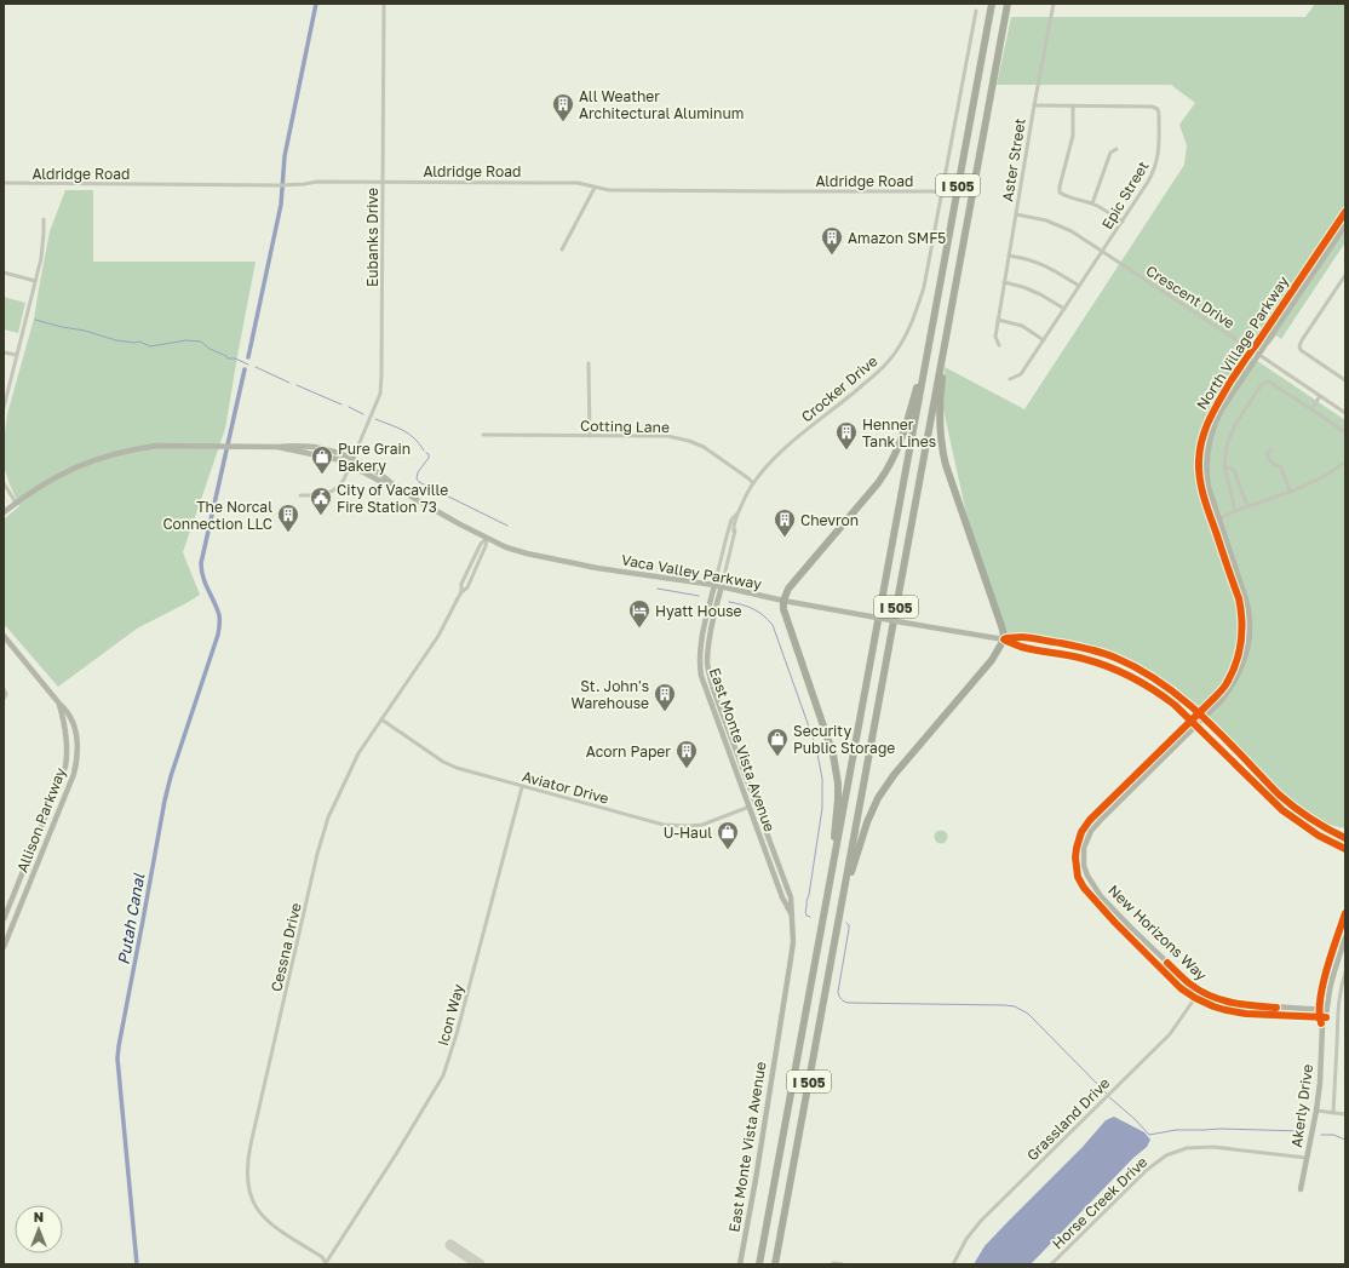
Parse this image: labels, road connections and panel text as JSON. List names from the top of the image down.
{
  "streets": {
    "highway": ["I 505"],
    "street": [
      "Aster Street",
      "Aldridge Road",
      "Epic Street",
      "Eubanks Drive",
      "Crescent Drive",
      "North Village Parkway",
      "Crocker Drive",
      "Cotting Lane",
      "Vaca Valley Parkway",
      "East Monte Vista Avenue",
      "Aviator Drive",
      "Allison Parkway",
      "New Horizons Way",
      "Cessna Drive",
      "Icon Way",
      "Akerly Drive",
      "Grassland Drive",
      "Horse Creek Drive"
    ]
  },
  "crossings": [
    ["Aster Street", "Epic Street"],
    ["Aster Street", "Crescent Drive"],
    ["Aldridge Road", "Eubanks Drive"],
    ["Aldridge Road", "Crocker Drive"],
    ["Epic Street", "Crescent Drive"],
    ["Eubanks Drive", "Vaca Valley Parkway"],
    ["Crescent Drive", "North Village Parkway"],
    ["North Village Parkway", "Vaca Valley Parkway"],
    ["North Village Parkway", "New Horizons Way"],
    ["Crocker Drive", "Cotting Lane"],
    ["Crocker Drive", "Vaca Valley Parkway"],
    ["Crocker Drive", "East Monte Vista Avenue"],
    ["Vaca Valley Parkway", "East Monte Vista Avenue"],
    ["Vaca Valley Parkway", "New Horizons Way"],
    ["Vaca Valley Parkway", "Cessna Drive"],
    ["East Monte Vista Avenue", "Aviator Drive"],
    ["Aviator Drive", "Cessna Drive"],
    ["Aviator Drive", "Icon Way"],
    ["New Horizons Way", "Akerly Drive"],
    ["New Horizons Way", "Grassland Drive"],
    ["Cessna Drive", "Icon Way"],
    ["Akerly Drive", "Horse Creek Drive"]
  ],
  "water": ["Putah Canal"],
  "places": {
    "building": [
      "All Weather Architectural Aluminum",
      "Amazon SMF5",
      "Henner Tank Lines",
      "The Norcal Connection LLC",
      "Chevron",
      "St. John's Warehouse",
      "Acorn Paper"
    ],
    "shop": ["Pure Grain Bakery", "Security Public Storage", "U-Haul"],
    "public building": ["City of Vacaville Fire Station 73"],
    "hotel": ["Hyatt House"]
  },
  "north": "top"
}
